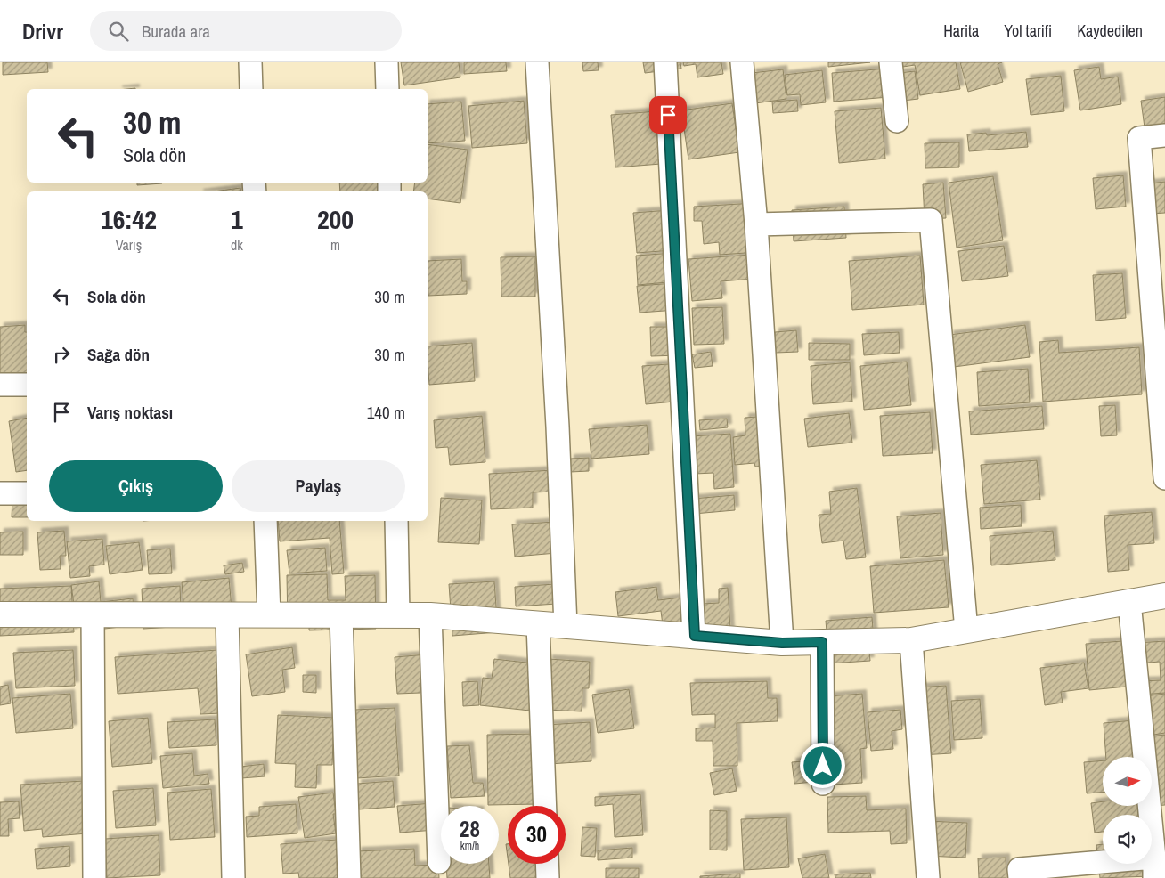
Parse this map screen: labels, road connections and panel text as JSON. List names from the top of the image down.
{
  "north": "right",
  "page": {
    "header": "Drivr",
    "search": "Burada ara",
    "nav": ["Harita", "Yol tarifi", "Kaydedilen"],
    "turn": ["30 m", "Sola dön"],
    "eta": [
      "16:42",
      "Varış",
      "1",
      "dk",
      "200",
      "m"
    ],
    "list": [
      {
        "name": "Sola dön",
        "value": "30 m"
      },
      {
        "name": "Sağa dön",
        "value": "30 m"
      },
      {
        "name": "Varış noktası",
        "value": "140 m"
      }
    ],
    "buttons": ["Çıkış", "Paylaş"],
    "speed": "28 km/h",
    "limit": "30"
  }
}
